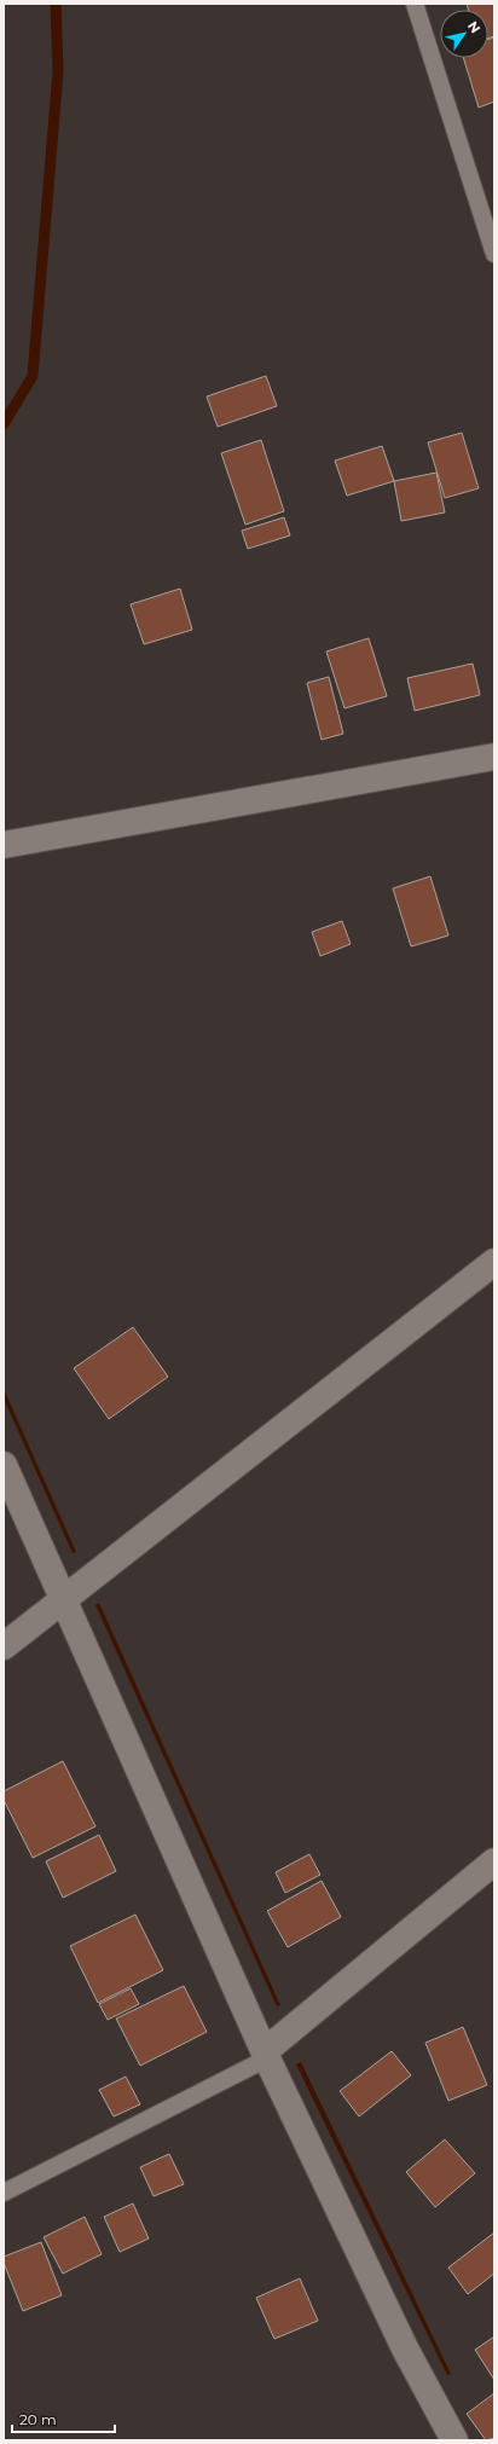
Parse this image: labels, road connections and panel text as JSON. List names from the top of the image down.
{
  "scale_bar": "20 m",
  "north": "top right"
}
